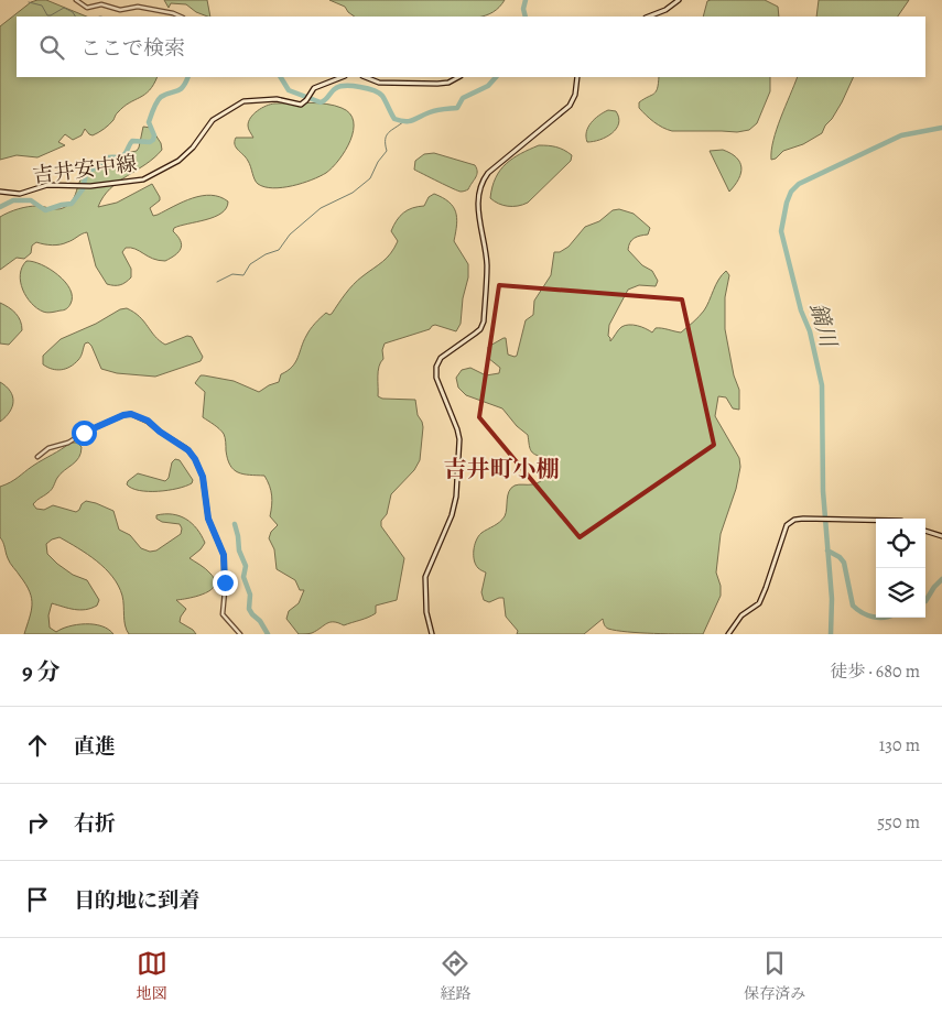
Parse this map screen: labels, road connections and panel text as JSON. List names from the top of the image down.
{
  "streets": {
    "main road": ["吉井安中線"]
  },
  "districts": ["吉井町小棚"],
  "water": ["鏑川"],
  "page": {
    "search": "ここで検索",
    "heading": ["9 分", "徒歩 · 680 m"],
    "list": [
      ["直進", "130 m"],
      ["右折", "550 m"],
      "目的地に到着"
    ],
    "nav": ["地図", "経路", "保存済み"]
  }
}
